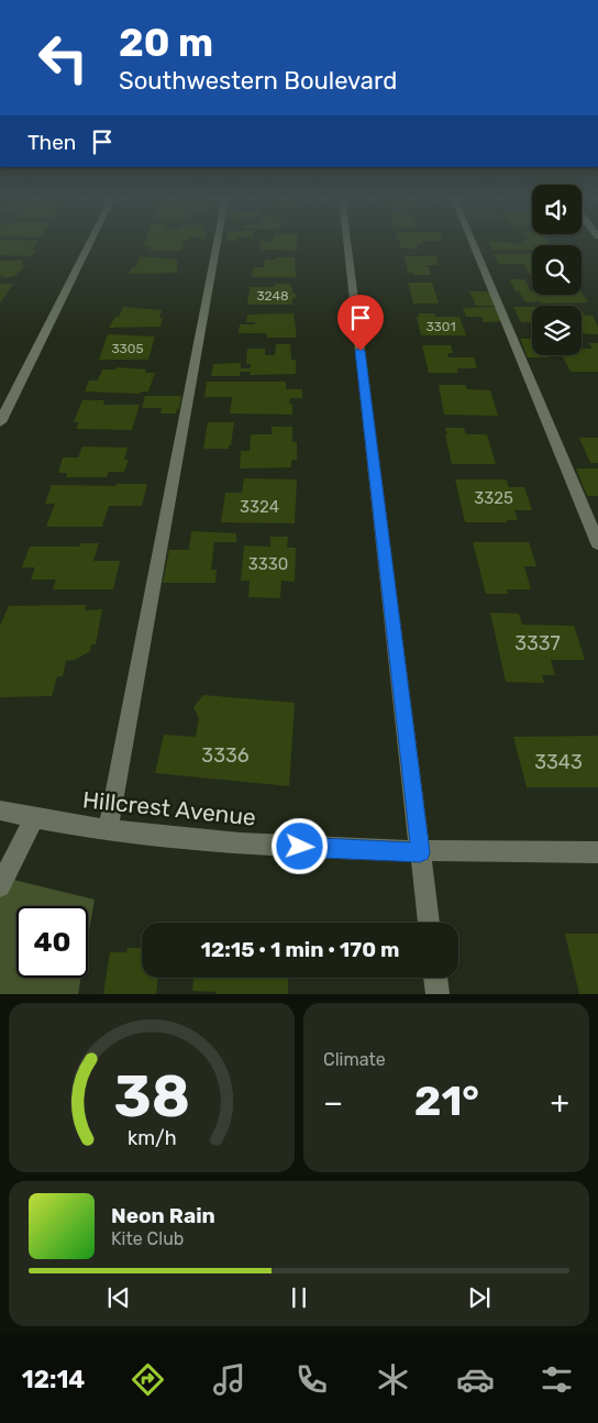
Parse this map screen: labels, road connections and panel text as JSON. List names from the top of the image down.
{
  "streets": {
    "street": ["Hillcrest Avenue"]
  },
  "house_numbers": [
    "3248",
    "3301",
    "3305",
    "3325",
    "3324",
    "3330",
    "3337",
    "3336",
    "3343"
  ],
  "page": {
    "turn": ["20 m", "Southwestern Boulevard"],
    "then": "Then",
    "limit": "40",
    "trip": "12:15 · 1 min · 170 m",
    "tile": "Climate",
    "heat": ["−", "21°", "+"],
    "song": ["Neon Rain", "Kite Club"],
    "tabs": "12:14",
    "gauge": ["38", "km/h"]
  }
}
